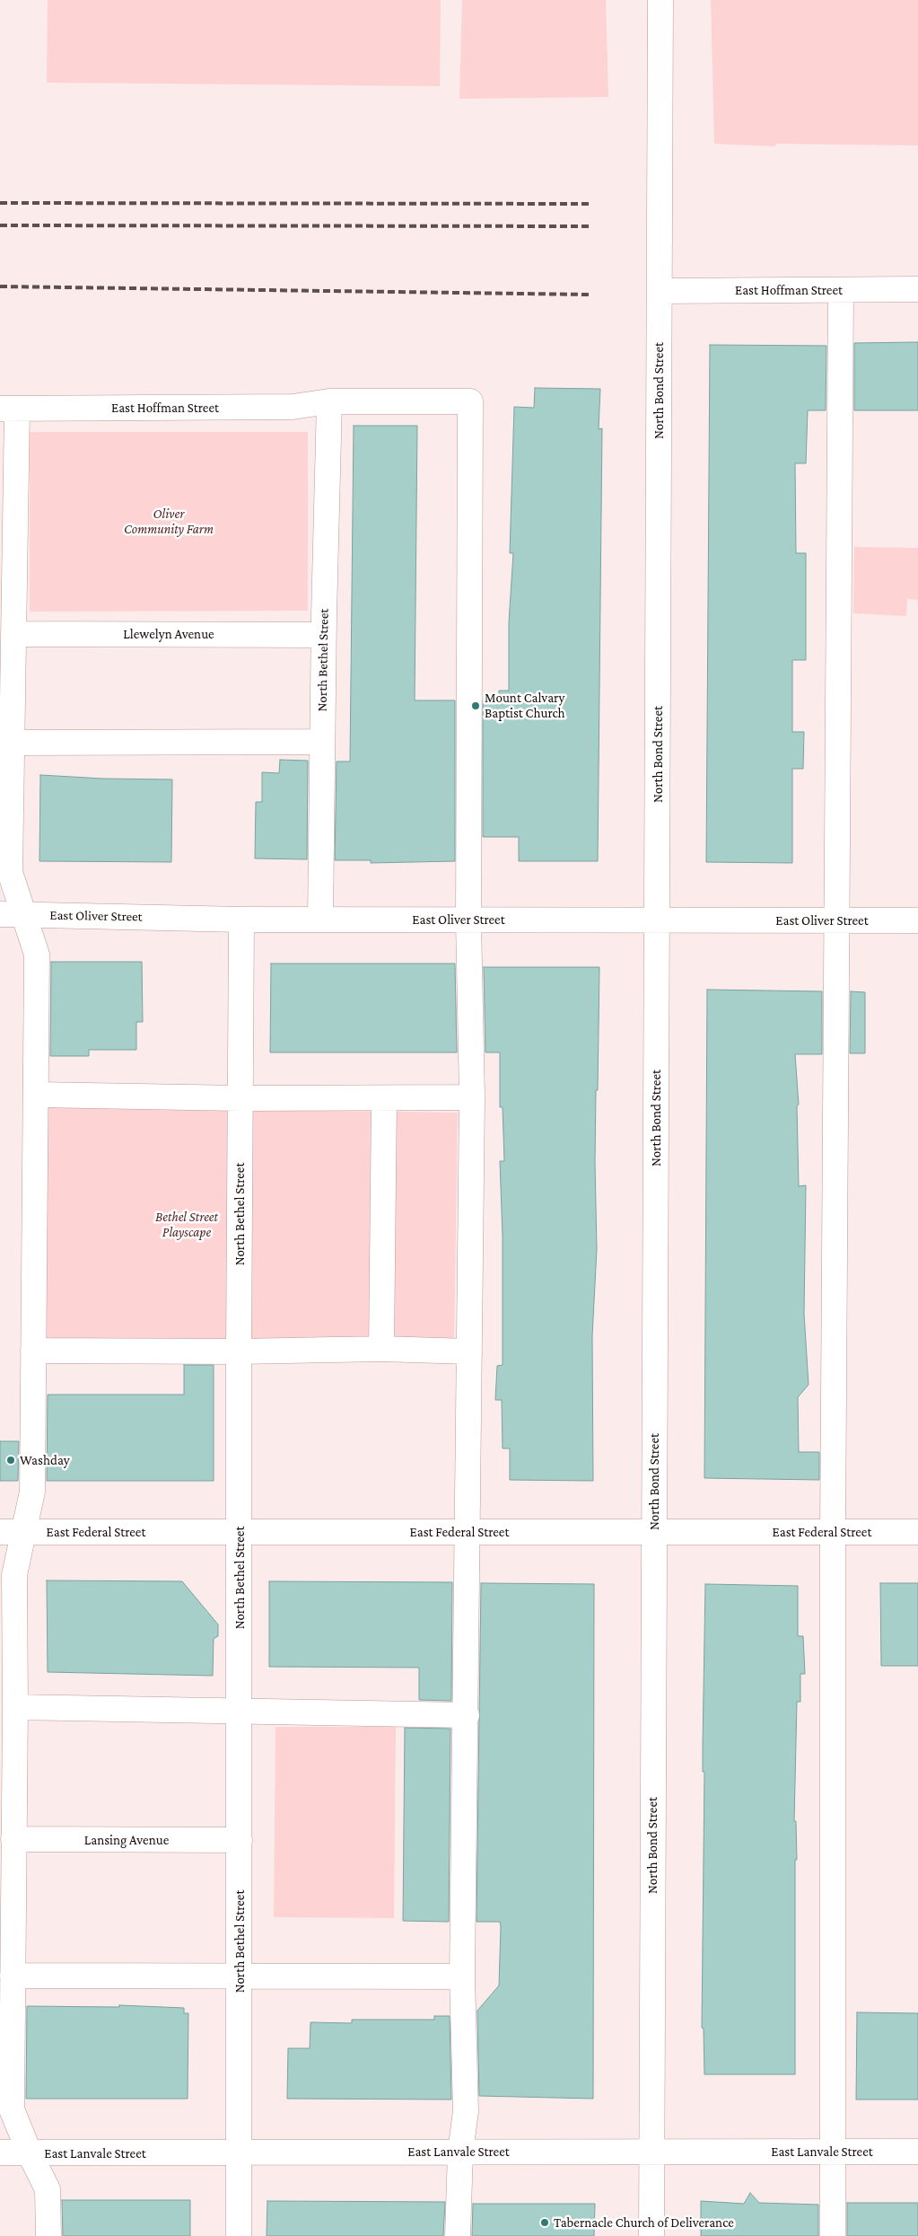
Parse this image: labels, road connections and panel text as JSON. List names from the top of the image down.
{
  "streets": {
    "street": [
      "East Hoffman Street",
      "North Bond Street",
      "Llewelyn Avenue",
      "North Bethel Street",
      "East Oliver Street",
      "East Federal Street",
      "Lansing Avenue",
      "East Lanvale Street"
    ]
  },
  "crossings": [
    ["East Hoffman Street", "North Bond Street"],
    ["East Hoffman Street", "North Bethel Street"],
    ["East Hoffman Street", "East Oliver Street"],
    ["North Bond Street", "East Oliver Street"],
    ["North Bond Street", "East Federal Street"],
    ["North Bond Street", "East Lanvale Street"],
    ["Llewelyn Avenue", "North Bethel Street"],
    ["North Bethel Street", "East Oliver Street"],
    ["North Bethel Street", "East Federal Street"],
    ["North Bethel Street", "Lansing Avenue"],
    ["North Bethel Street", "East Lanvale Street"]
  ],
  "parks": ["Oliver Community Farm", "Bethel Street Playscape"],
  "places": ["Mount Calvary Baptist Church", "Washday", "Tabernacle Church of Deliverance"]
}
